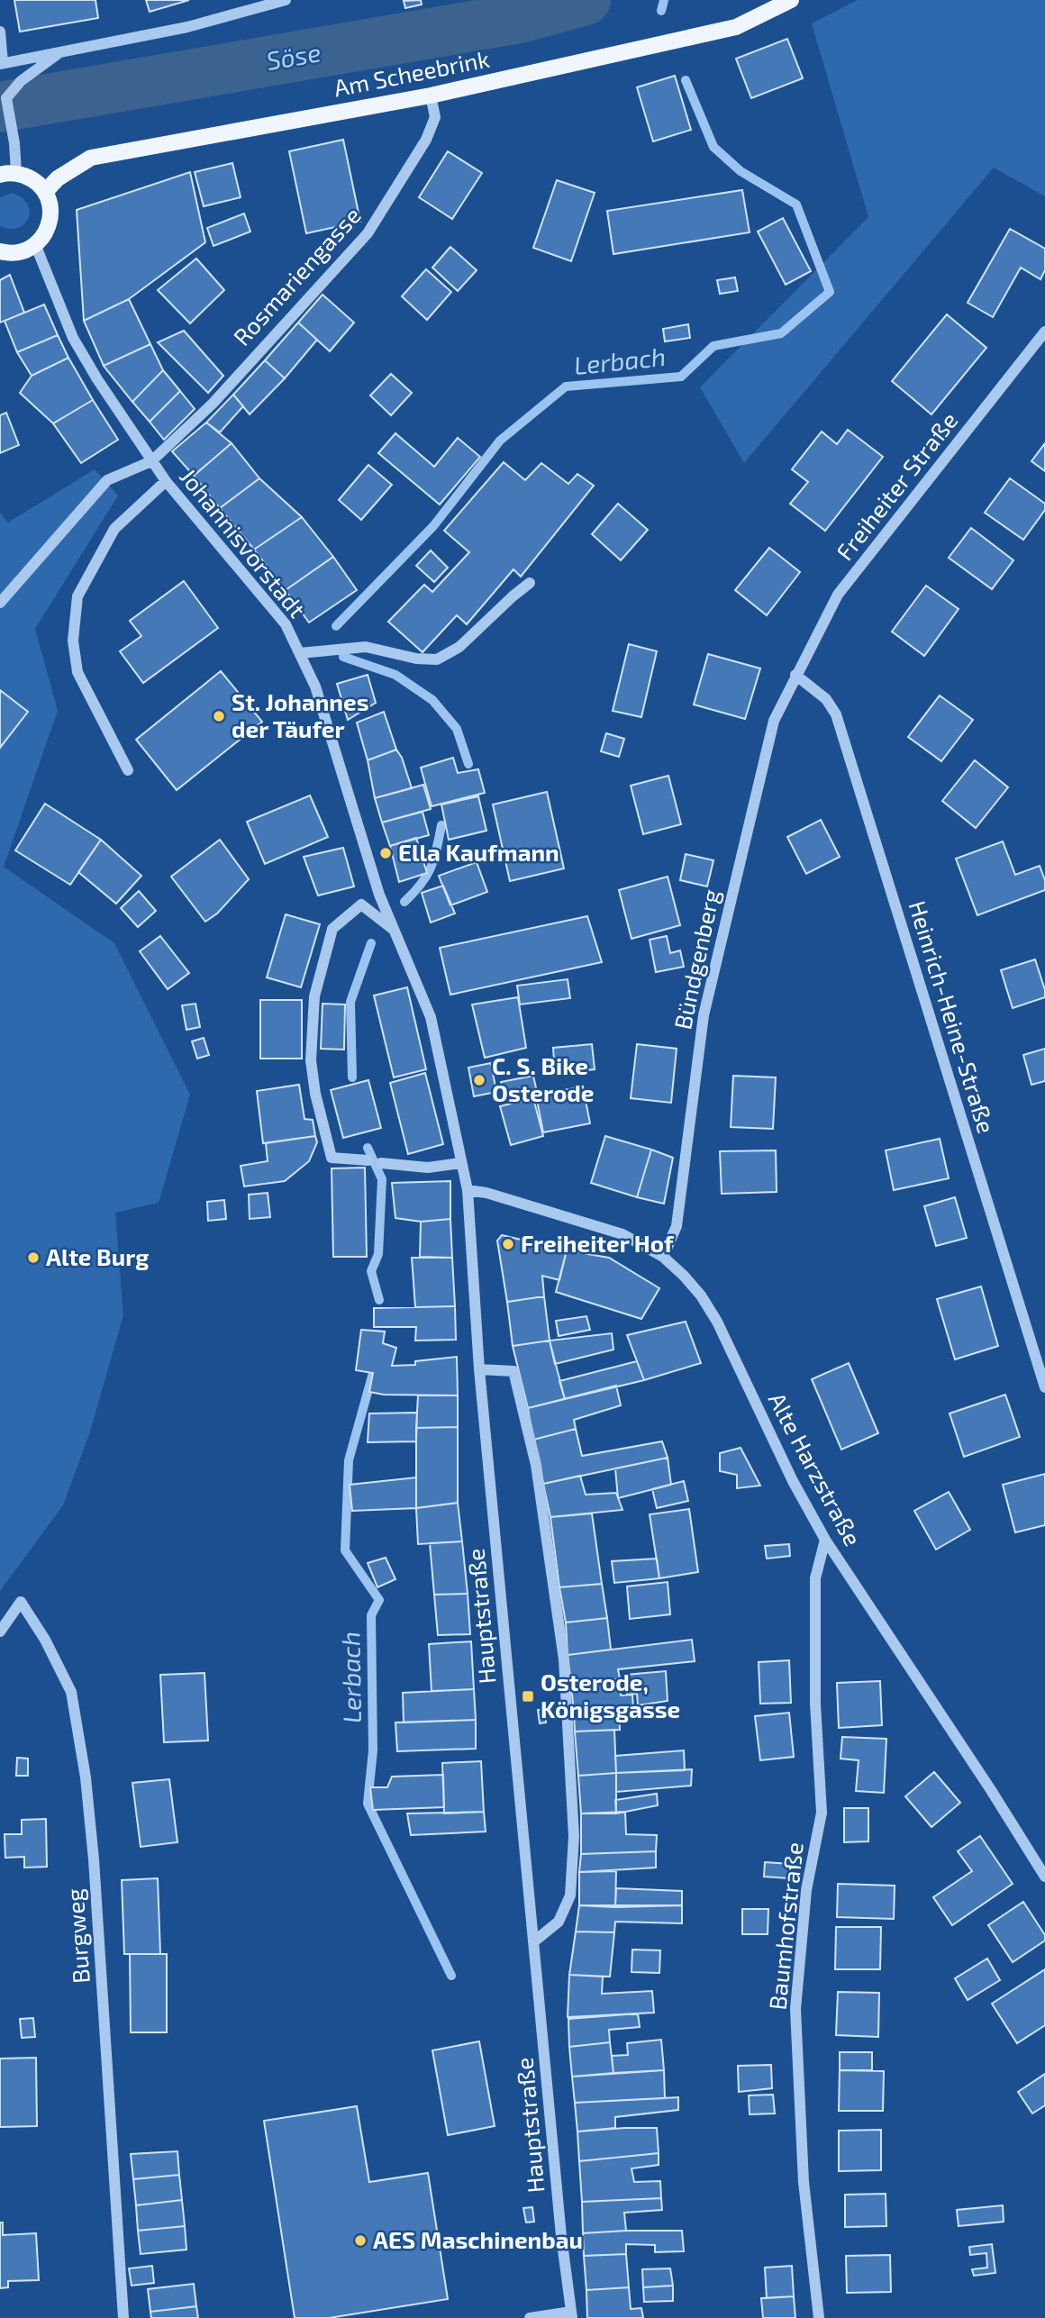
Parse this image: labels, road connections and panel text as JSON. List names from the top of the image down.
{
  "streets": {
    "main road": ["Am Scheebrink"],
    "street": [
      "Rosmariengasse",
      "Freiheiter Straße",
      "Johannisvorstadt",
      "Bündgenberg",
      "Heinrich-Heine-Straße",
      "Alte Harzstraße",
      "Hauptstraße",
      "Baumhofstraße",
      "Burgweg"
    ]
  },
  "crossings": [
    ["Am Scheebrink", "Rosmariengasse"],
    ["Rosmariengasse", "Johannisvorstadt"],
    ["Freiheiter Straße", "Bündgenberg"],
    ["Freiheiter Straße", "Heinrich-Heine-Straße"],
    ["Johannisvorstadt", "Hauptstraße"],
    ["Bündgenberg", "Heinrich-Heine-Straße"],
    ["Bündgenberg", "Alte Harzstraße"],
    ["Alte Harzstraße", "Hauptstraße"],
    ["Alte Harzstraße", "Baumhofstraße"]
  ],
  "water": ["Söse", "Lerbach"],
  "places": {
    "other": [
      "St. Johannes der Täufer",
      "Ella Kaufmann",
      "C. S. Bike Osterode",
      "Freiheiter Hof",
      "Alte Burg",
      "AES Maschinenbau"
    ],
    "transit": ["Osterode, Königsgasse"]
  }
}
